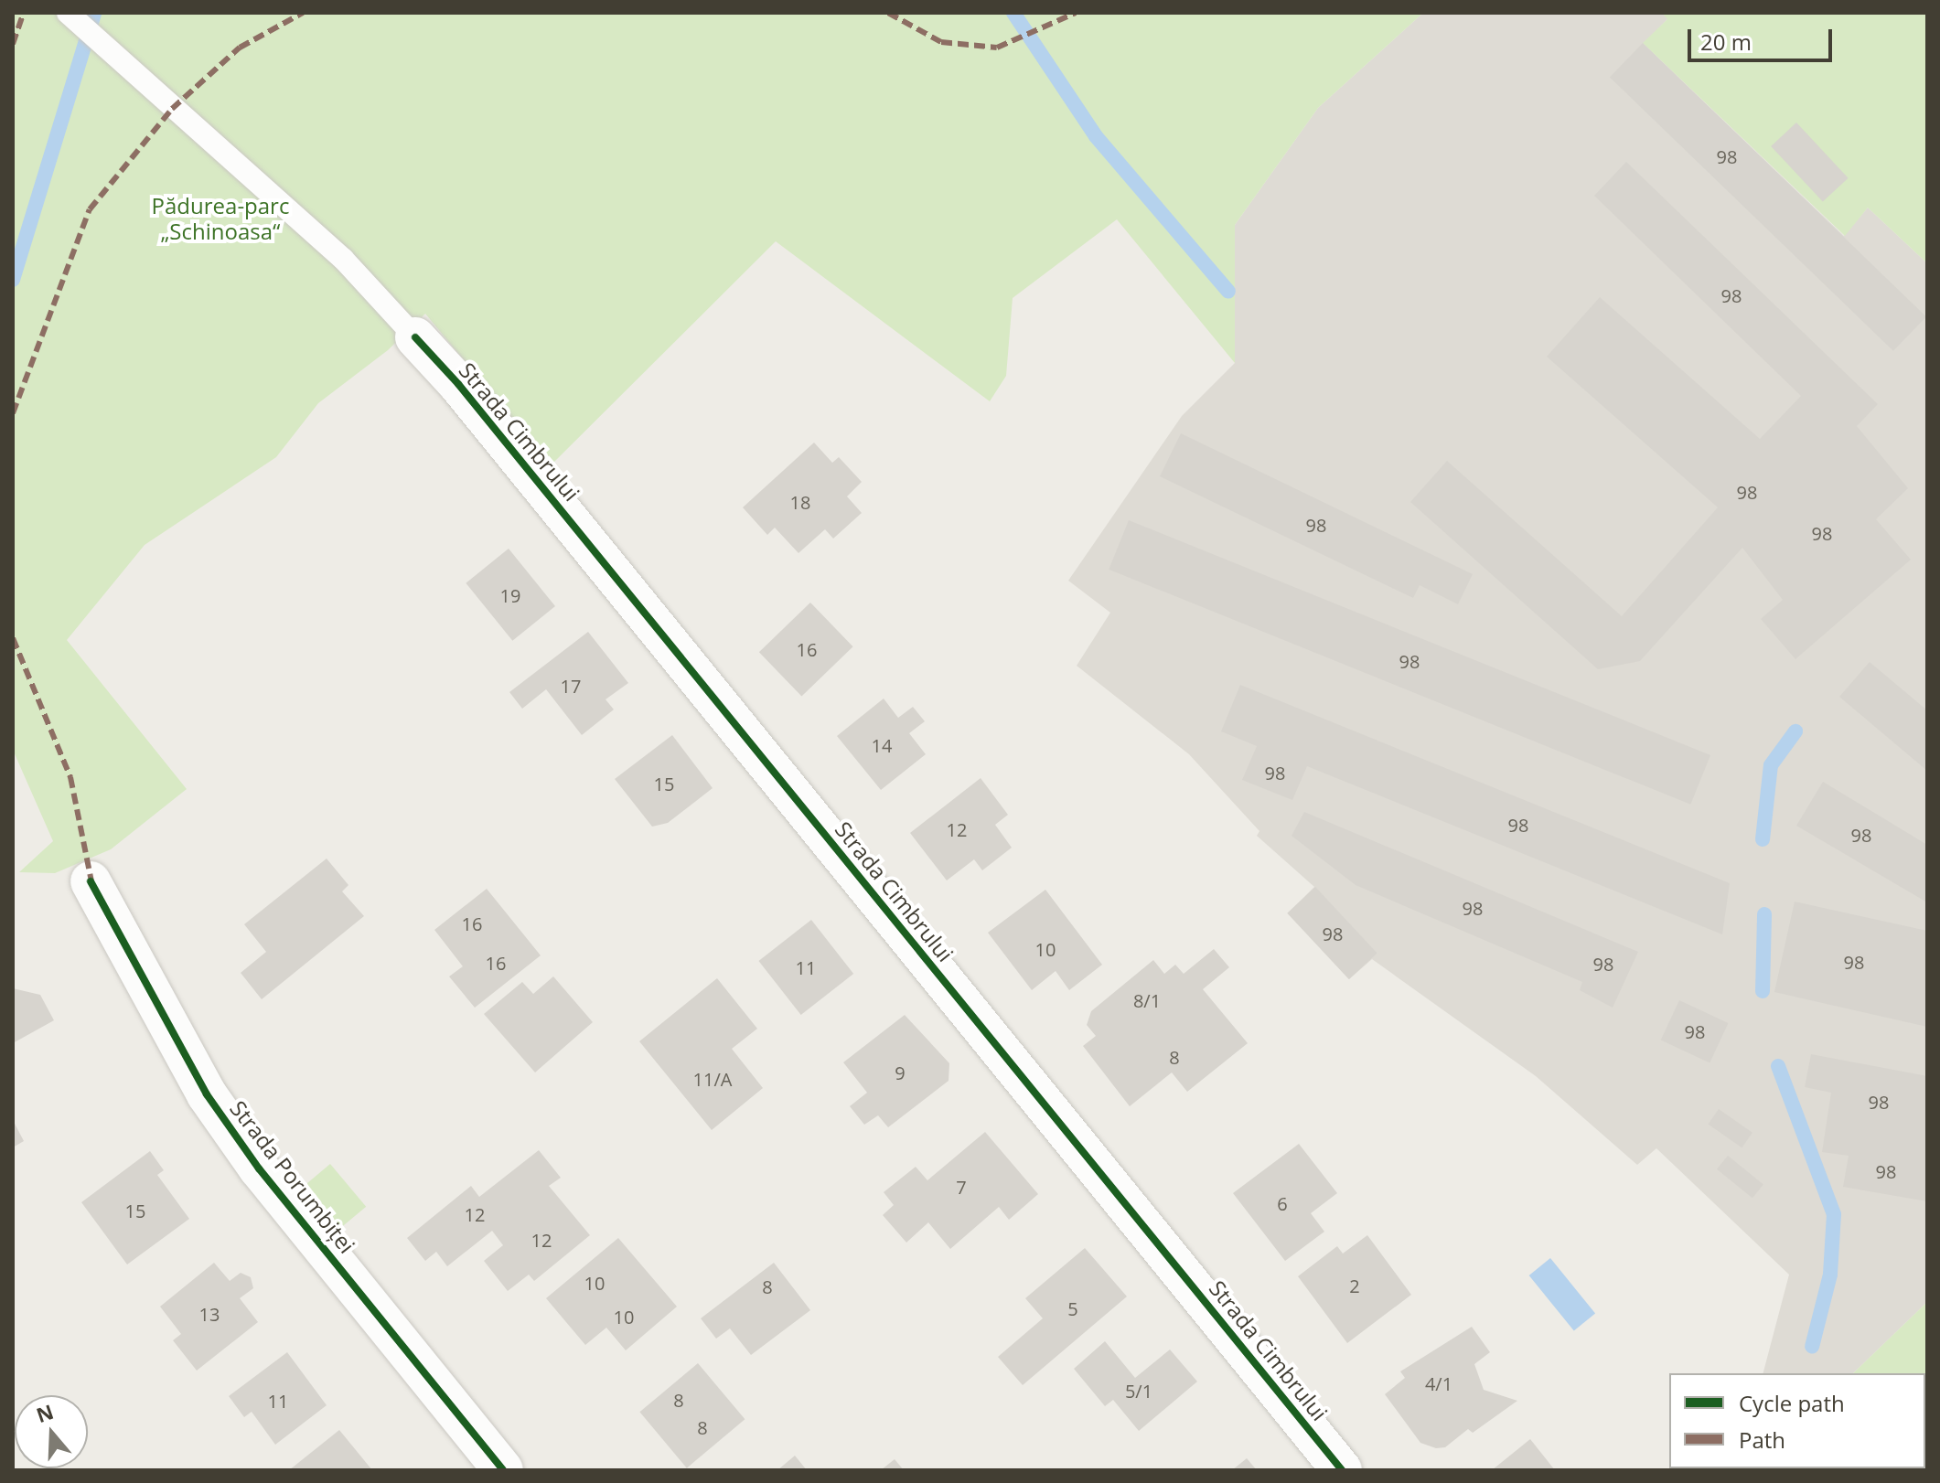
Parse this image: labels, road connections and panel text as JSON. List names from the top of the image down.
{
  "streets": {
    "street": ["Strada Cimbrului", "Strada Porumbiței"]
  },
  "parks": ["Pădurea-parc „Schinoasa“"],
  "house_numbers": [
    "98",
    "98",
    "98",
    "18",
    "98",
    "98",
    "19",
    "16",
    "98",
    "17",
    "14",
    "98",
    "15",
    "98",
    "12",
    "98",
    "98",
    "16",
    "98",
    "10",
    "98",
    "16",
    "98",
    "11",
    "8/1",
    "98",
    "8",
    "9",
    "11/A",
    "98",
    "98",
    "7",
    "6",
    "15",
    "12",
    "12",
    "10",
    "2",
    "8",
    "5",
    "13",
    "10",
    "4/1",
    "5/1",
    "8",
    "11",
    "8"
  ],
  "legend": ["Cycle path", "Path"],
  "scale_bar": "20 m",
  "north": "top"
}
